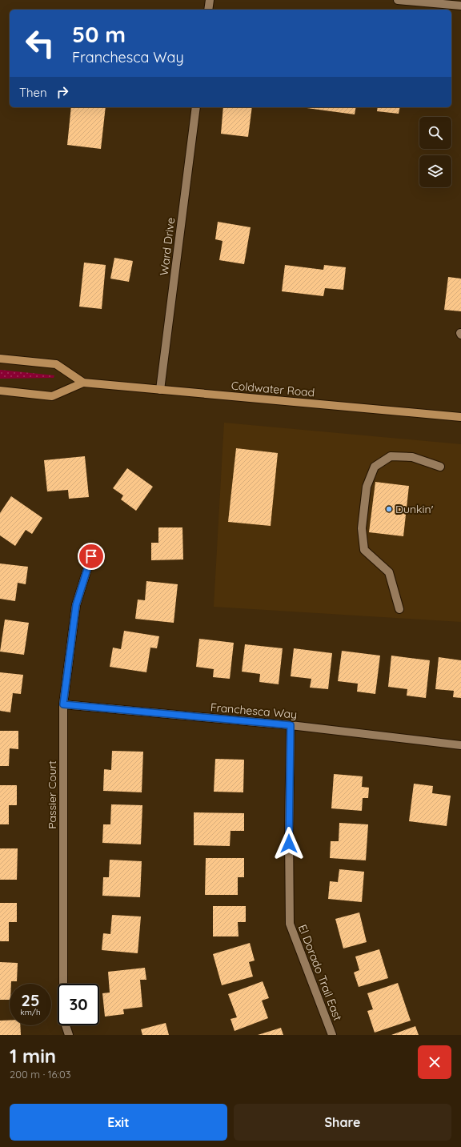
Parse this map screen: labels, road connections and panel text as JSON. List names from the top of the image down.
{
  "streets": {
    "main road": ["Coldwater Road"],
    "street": [
      "Ward Drive",
      "Franchesca Way",
      "Passier Court",
      "El Dorado Trail East"
    ]
  },
  "crossings": [
    ["Ward Drive", "Coldwater Road"],
    ["Franchesca Way", "Passier Court"],
    ["Franchesca Way", "El Dorado Trail East"]
  ],
  "places": ["Dunkin'"],
  "page": {
    "turn": ["50 m", "Franchesca Way"],
    "then": "Then",
    "speed": "25 km/h",
    "limit": "30",
    "heading": ["1 min", "200 m · 16:03"],
    "buttons": ["Exit", "Share"]
  }
}
